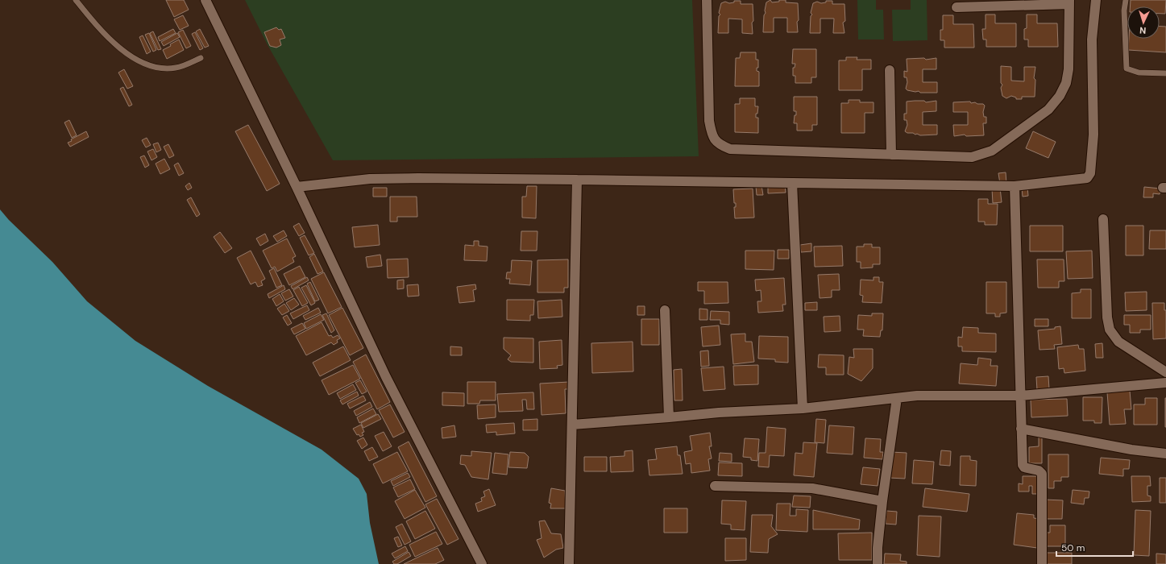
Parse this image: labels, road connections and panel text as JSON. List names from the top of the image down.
{
  "scale_bar": "50 m",
  "north": "bottom"
}
